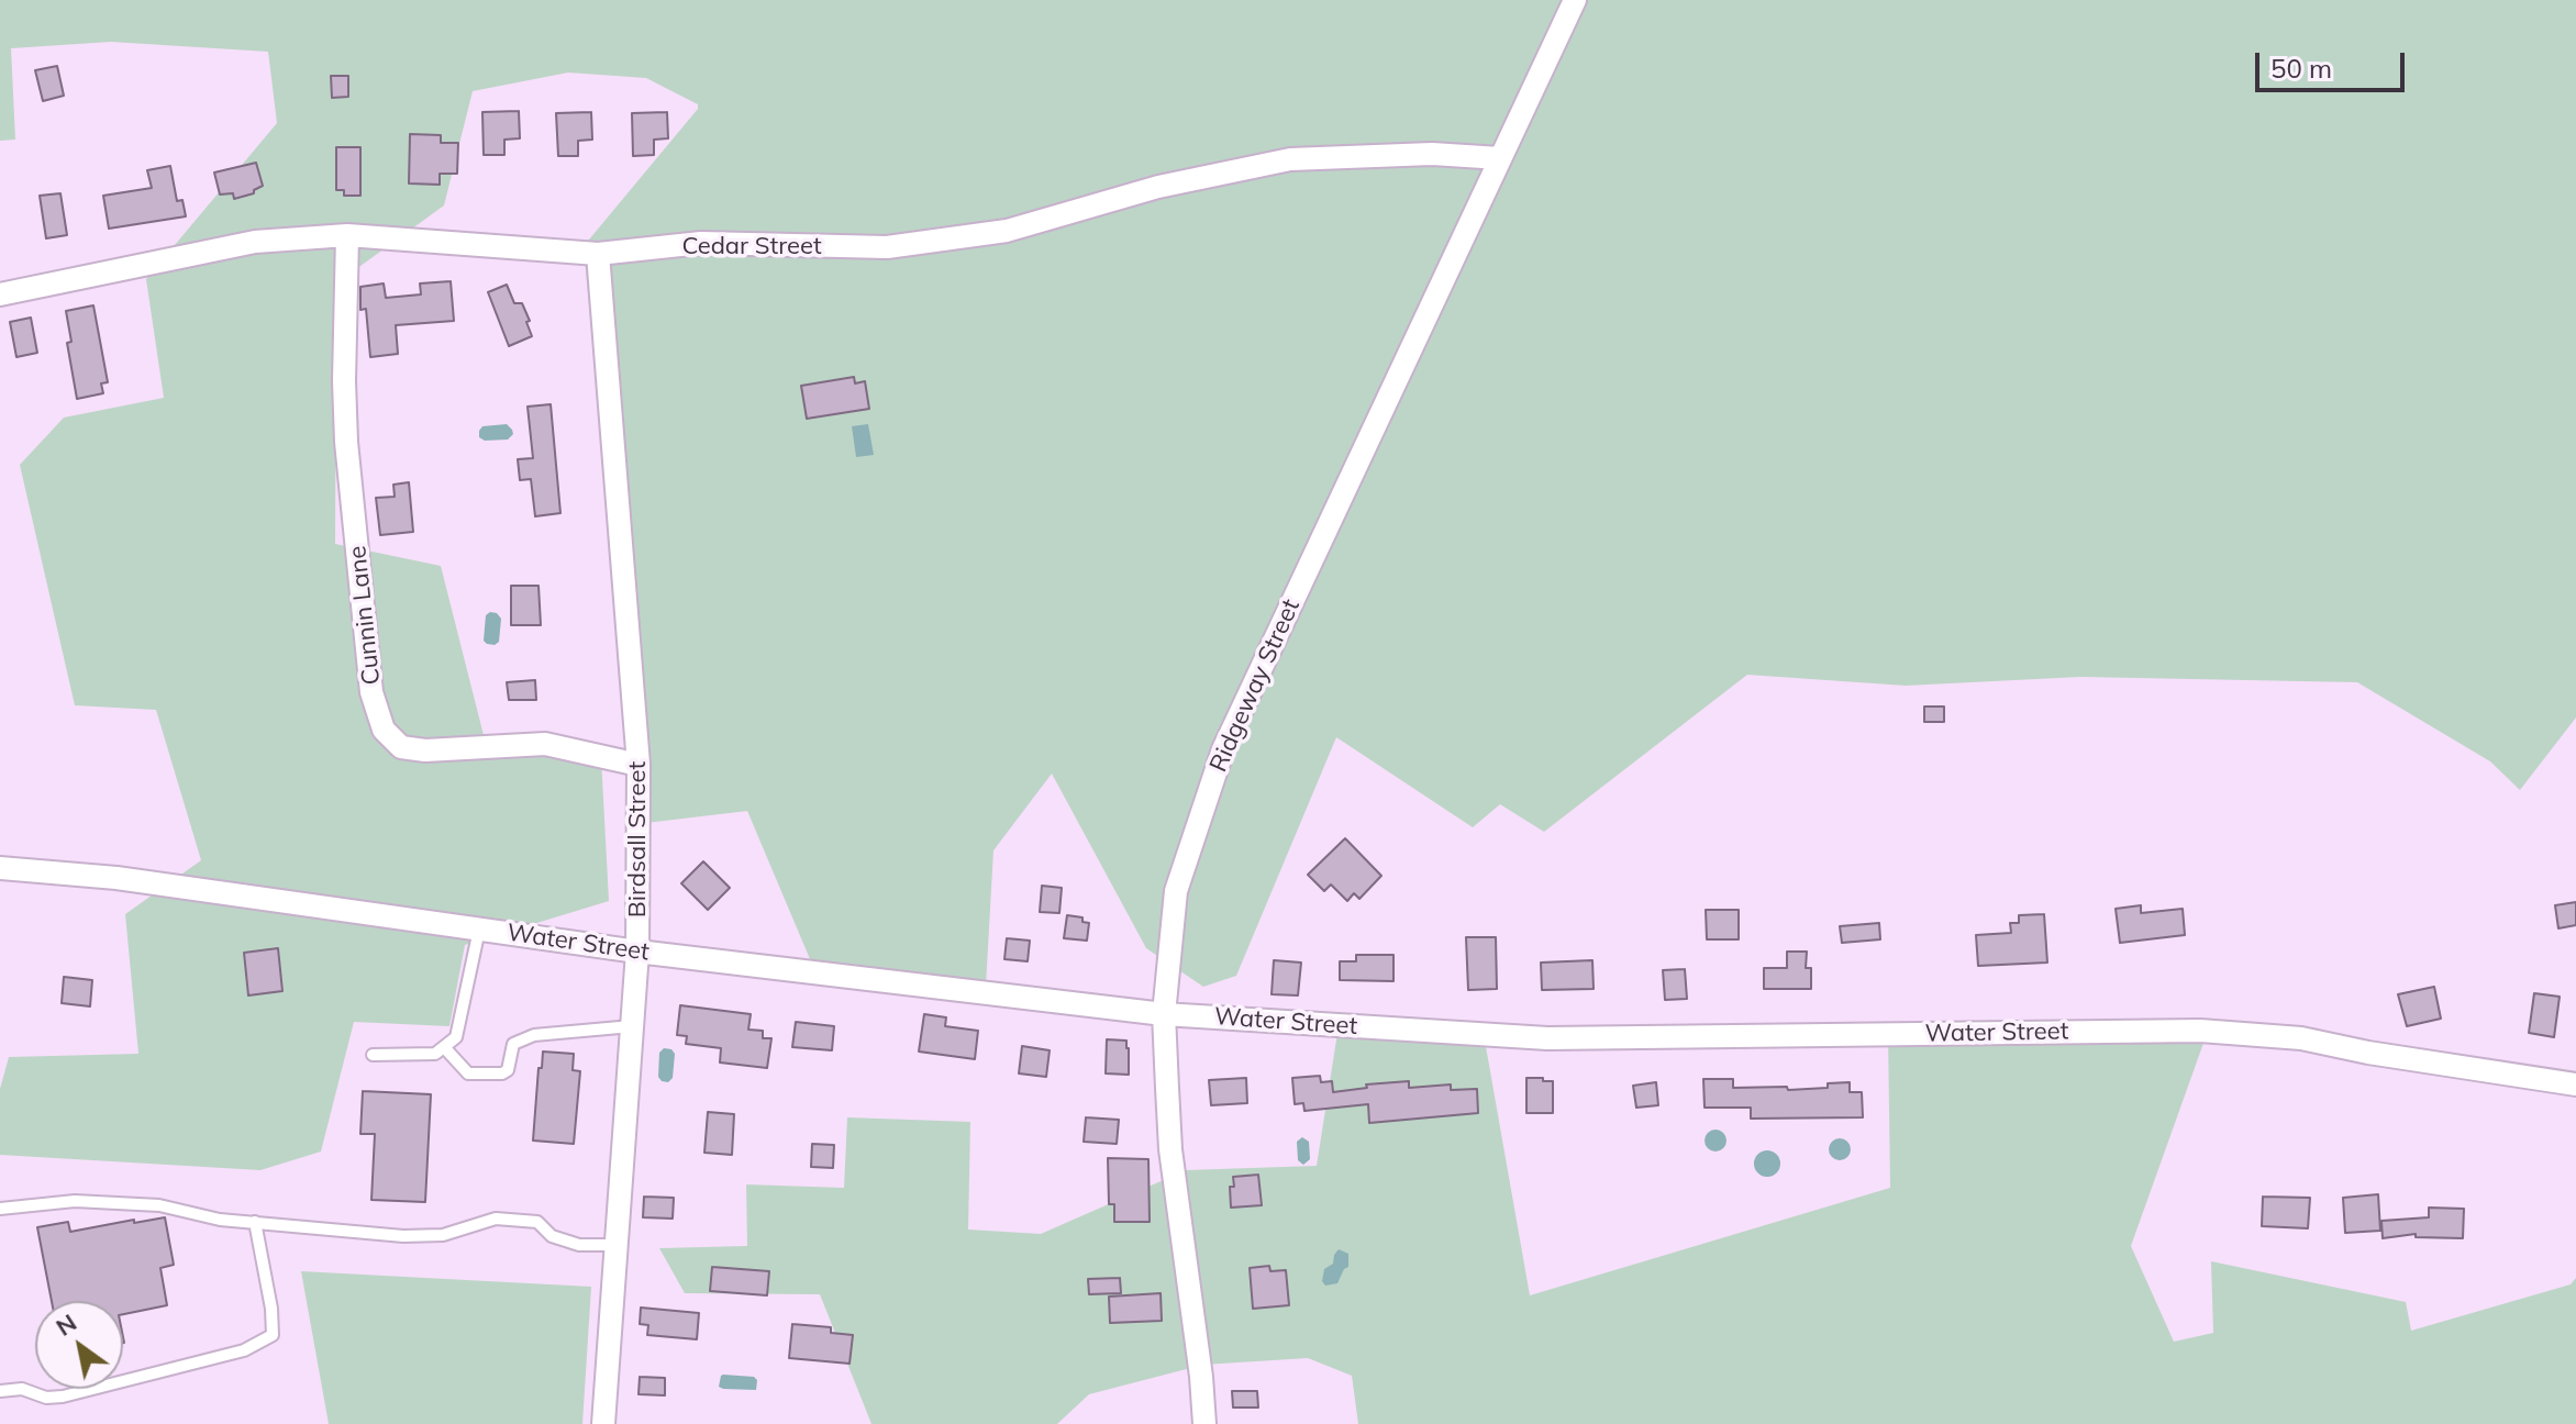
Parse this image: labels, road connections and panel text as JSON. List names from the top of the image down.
{
  "streets": {
    "street": [
      "Cedar Street",
      "Cunnin Lane",
      "Ridgeway Street",
      "Birdsall Street",
      "Water Street"
    ]
  },
  "crossings": [
    ["Cedar Street", "Cunnin Lane"],
    ["Cedar Street", "Ridgeway Street"],
    ["Cedar Street", "Birdsall Street"],
    ["Cunnin Lane", "Birdsall Street"],
    ["Ridgeway Street", "Water Street"],
    ["Birdsall Street", "Water Street"]
  ],
  "scale_bar": "50 m",
  "north": "top left"
}
